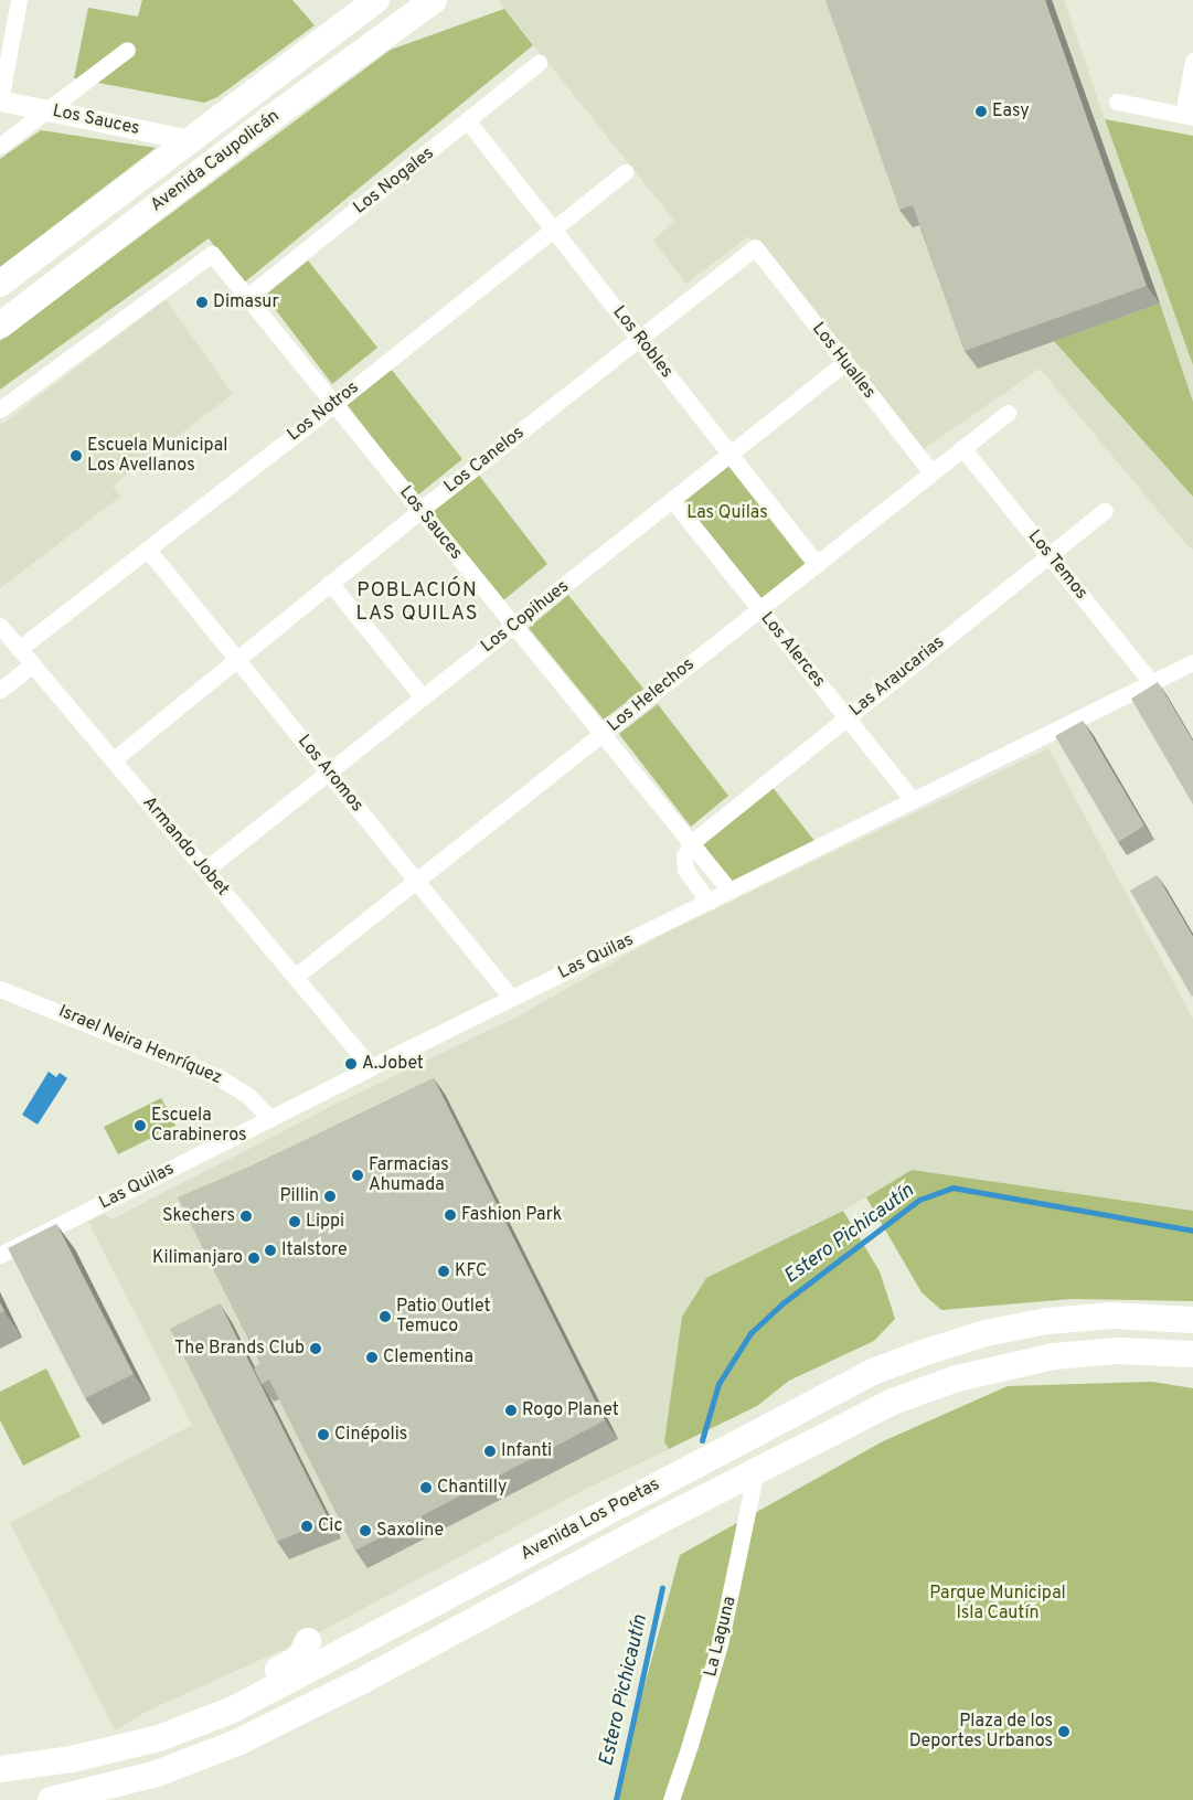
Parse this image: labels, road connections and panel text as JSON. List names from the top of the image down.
{
  "streets": {
    "main road": ["Avenida Caupolicán", "Avenida Los Poetas"],
    "street": [
      "Los Sauces",
      "Los Nogales",
      "Los Robles",
      "Los Hualles",
      "Los Notros",
      "Los Canelos",
      "Los Temos",
      "Los Copihues",
      "Los Alerces",
      "Las Araucarias",
      "Los Helechos",
      "Los Aromos",
      "Armando Jobet",
      "Las Quilas",
      "Israel Neira Henríquez",
      "La Laguna"
    ]
  },
  "crossings": [
    ["Los Sauces", "Avenida Caupolicán"],
    ["Los Sauces", "Los Nogales"],
    ["Los Sauces", "Los Notros"],
    ["Los Sauces", "Los Canelos"],
    ["Los Sauces", "Los Copihues"],
    ["Los Sauces", "Las Araucarias"],
    ["Los Sauces", "Los Helechos"],
    ["Los Sauces", "Las Quilas"],
    ["Los Nogales", "Los Robles"],
    ["Los Robles", "Los Notros"],
    ["Los Robles", "Los Canelos"],
    ["Los Robles", "Los Copihues"],
    ["Los Robles", "Los Helechos"],
    ["Los Hualles", "Los Canelos"],
    ["Los Hualles", "Los Copihues"],
    ["Los Hualles", "Los Helechos"],
    ["Los Notros", "Los Aromos"],
    ["Los Notros", "Armando Jobet"],
    ["Los Canelos", "Los Aromos"],
    ["Los Canelos", "Armando Jobet"],
    ["Los Temos", "Las Araucarias"],
    ["Los Temos", "Los Helechos"],
    ["Los Temos", "Las Quilas"],
    ["Los Copihues", "Los Alerces"],
    ["Los Copihues", "Los Aromos"],
    ["Los Copihues", "Armando Jobet"],
    ["Los Alerces", "Las Araucarias"],
    ["Los Alerces", "Los Helechos"],
    ["Los Alerces", "Las Quilas"],
    ["Los Helechos", "Los Aromos"],
    ["Los Helechos", "Armando Jobet"],
    ["Los Aromos", "Las Quilas"],
    ["Armando Jobet", "Las Quilas"],
    ["Las Quilas", "Israel Neira Henríquez"],
    ["Avenida Los Poetas", "La Laguna"]
  ],
  "districts": ["POBLACIÓN LAS QUILAS"],
  "water": ["Estero Pichicautín"],
  "parks": ["Las Quilas", "Parque Municipal Isla Cautín"],
  "places": [
    "Easy",
    "Dimasur",
    "Escuela Municipal Los Avellanos",
    "A.Jobet",
    "Escuela Carabineros",
    "Farmacias Ahumada",
    "Pillin",
    "Fashion Park",
    "Skechers",
    "Lippi",
    "Italstore",
    "Kilimanjaro",
    "KFC",
    "Patio Outlet Temuco",
    "The Brands Club",
    "Clementina",
    "Rogo Planet",
    "Cinépolis",
    "Infanti",
    "Chantilly",
    "Cic",
    "Saxoline",
    "Plaza de los Deportes Urbanos"
  ]
}
